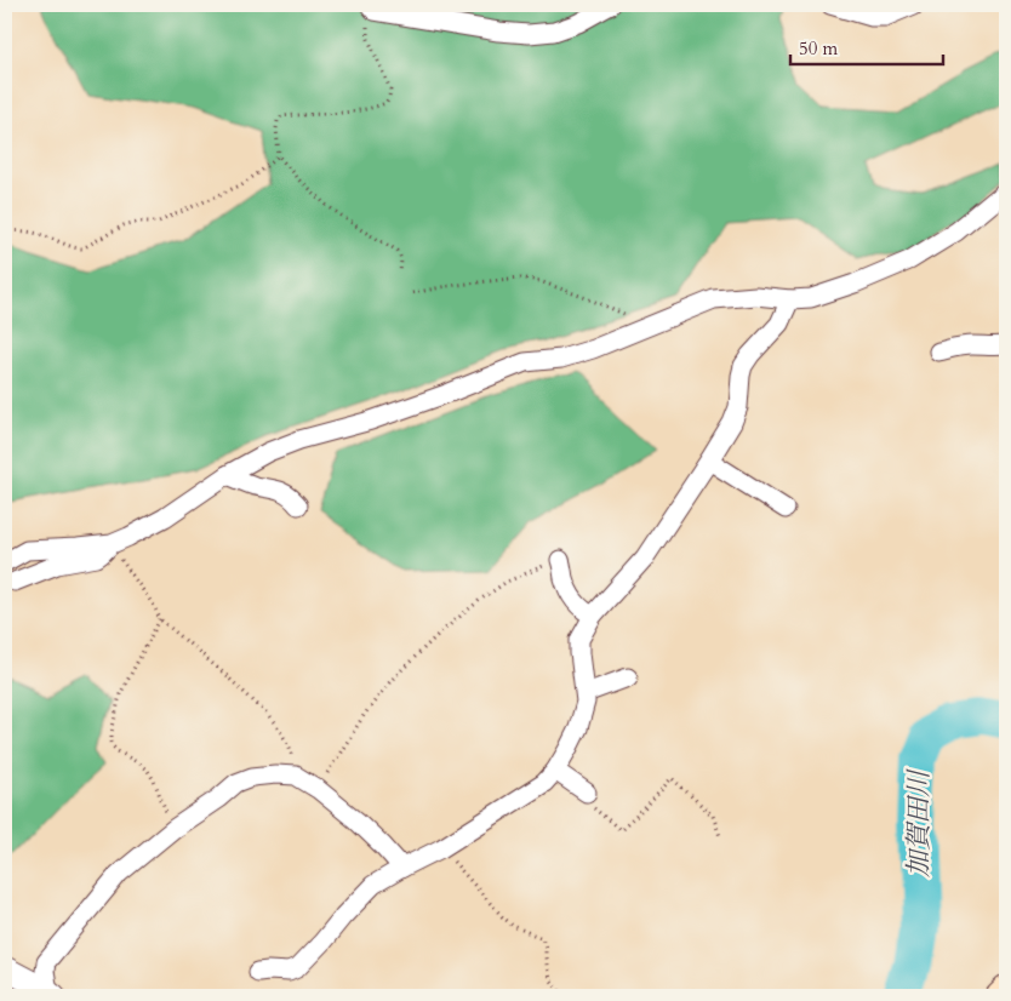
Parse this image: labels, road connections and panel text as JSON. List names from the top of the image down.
{
  "water": ["加賀田川"],
  "scale_bar": "50 m"
}
